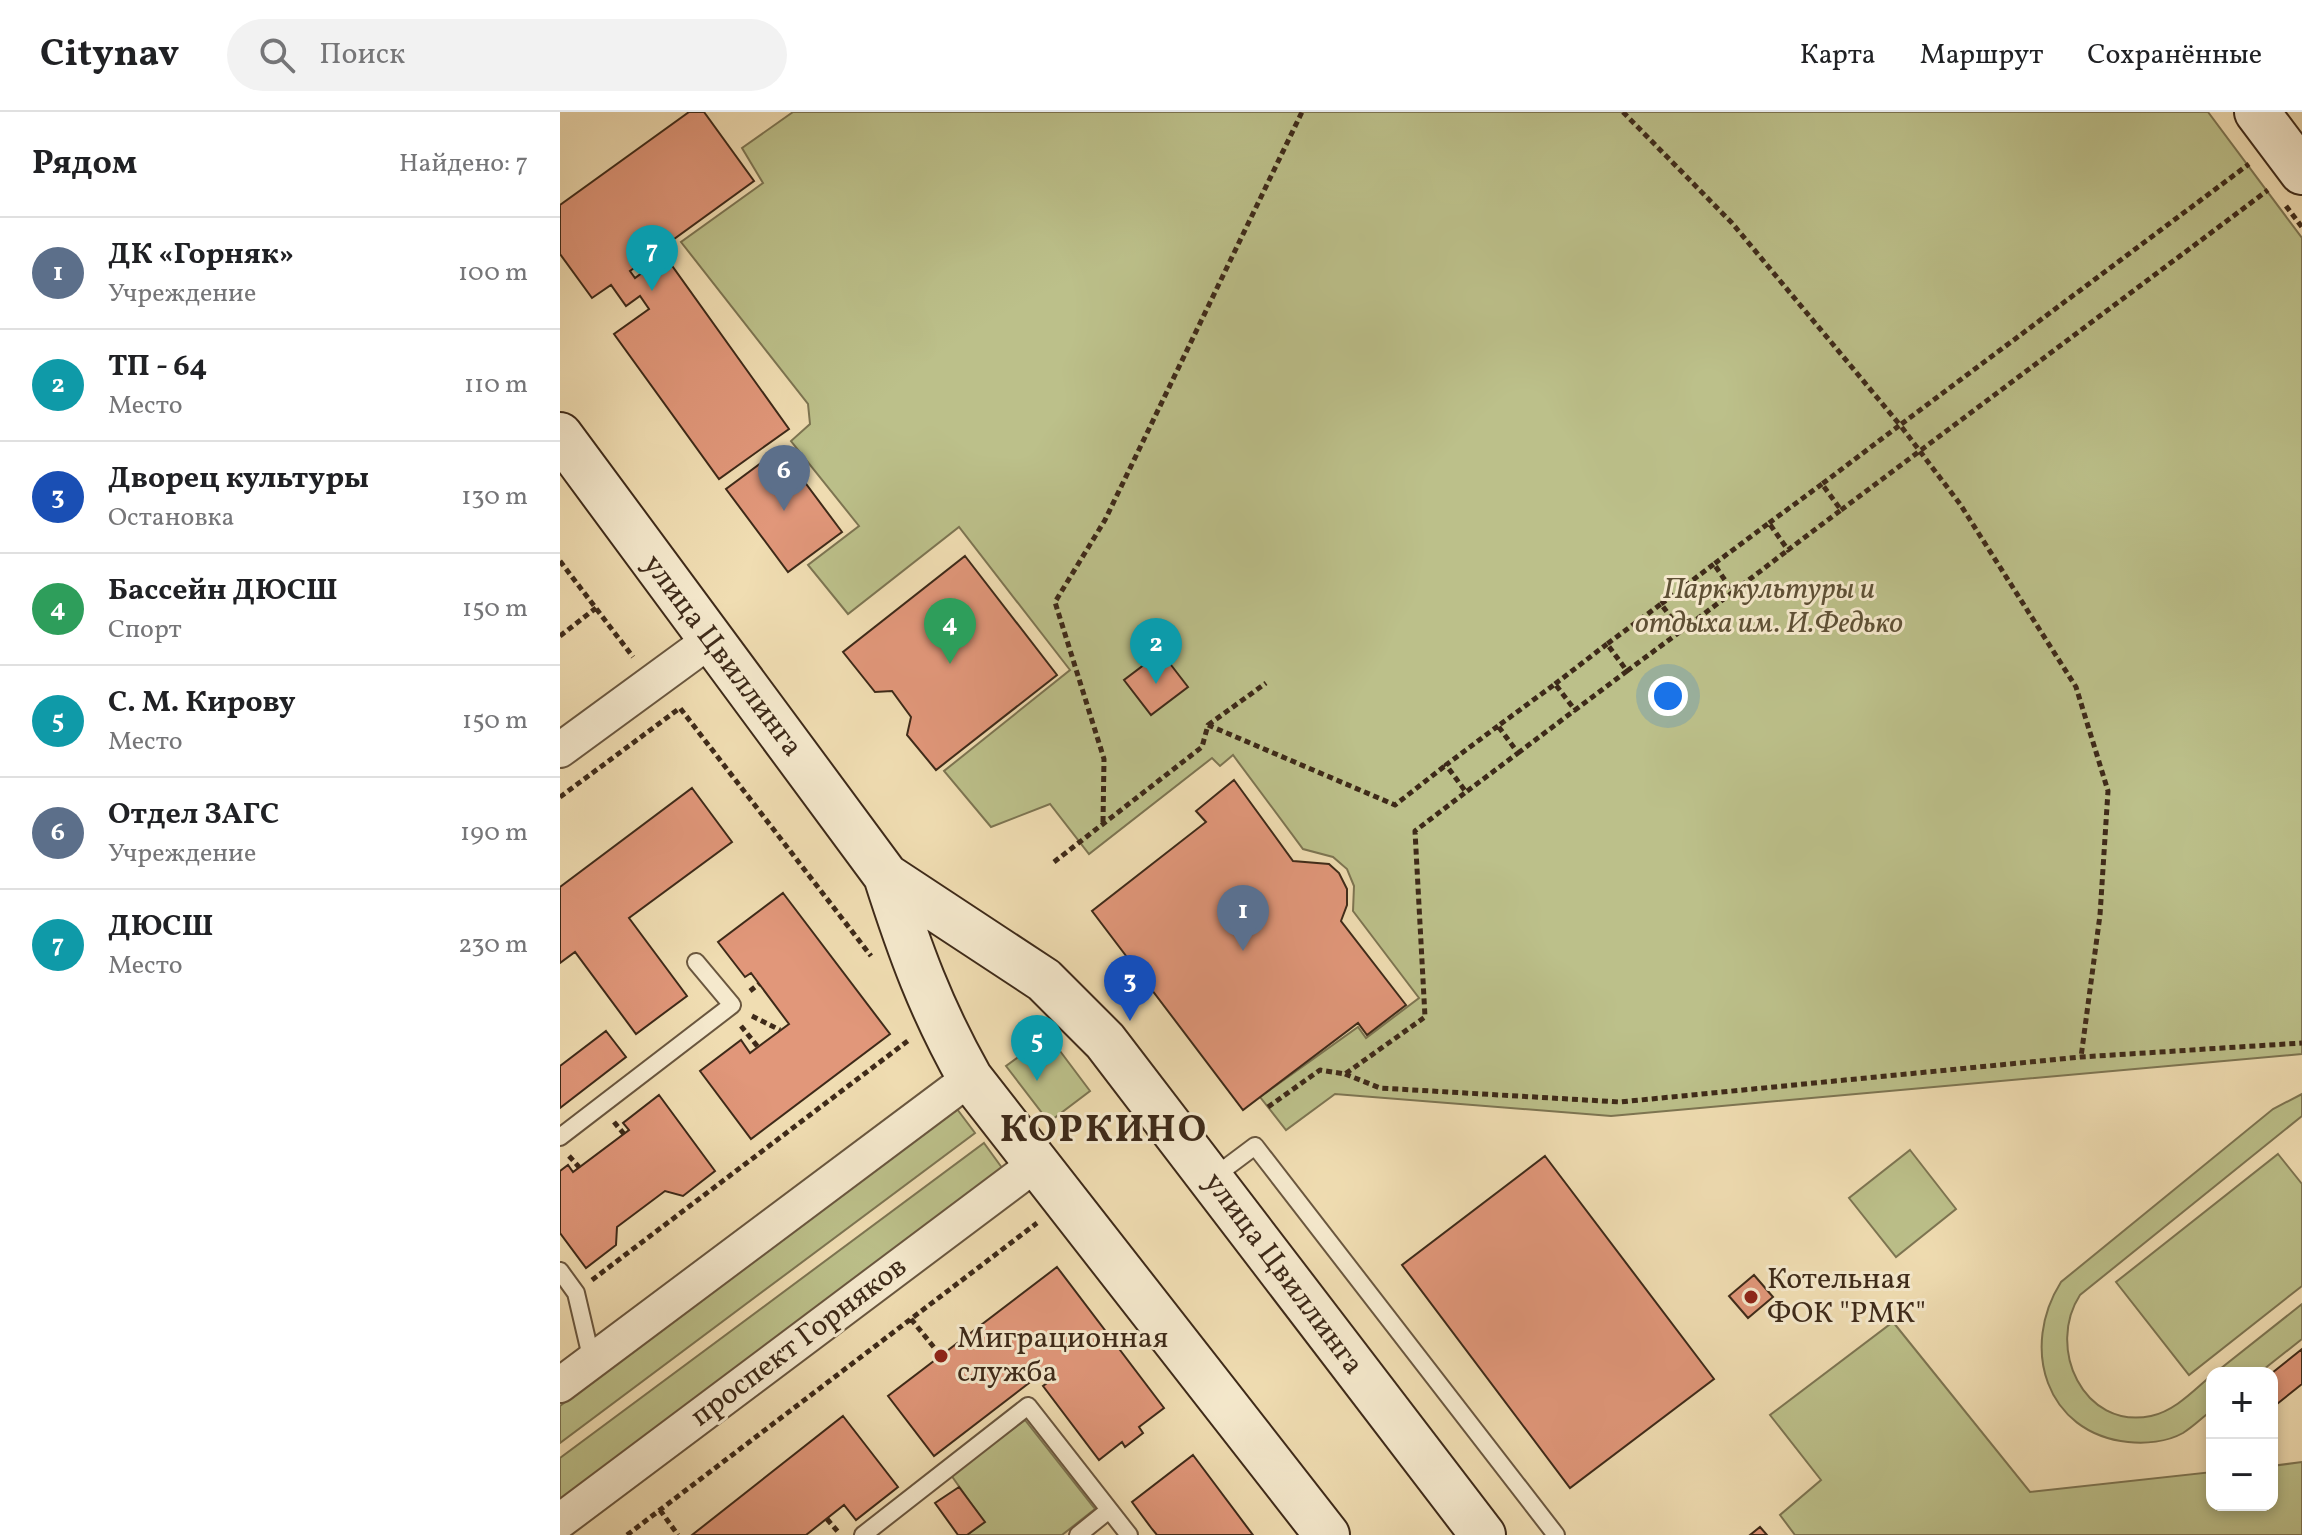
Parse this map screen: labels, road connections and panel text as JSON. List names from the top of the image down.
{
  "streets": {
    "street": ["улица Цвиллинга", "проспект Горняков"]
  },
  "crossings": [
    ["улица Цвиллинга", "проспект Горняков"]
  ],
  "districts": ["КОРКИНО"],
  "parks": ["Парк культуры и отдыха им. И.Федько"],
  "places": ["Котельная ФОК \"РМК\"", "Миграционная служба"],
  "page": {
    "header": "Citynav",
    "search": "Поиск",
    "nav": ["Карта", "Маршрут", "Сохранённые"],
    "heading": ["Рядом", "Найдено: 7"],
    "list": [
      {
        "mark": "1",
        "name": "ДК «Горняк»",
        "note": "Учреждение",
        "value": "100 m"
      },
      {
        "mark": "2",
        "name": "ТП - 64",
        "note": "Место",
        "value": "110 m"
      },
      {
        "mark": "3",
        "name": "Дворец культуры",
        "note": "Остановка",
        "value": "130 m"
      },
      {
        "mark": "4",
        "name": "Бассейн ДЮСШ",
        "note": "Спорт",
        "value": "150 m"
      },
      {
        "mark": "5",
        "name": "С. М. Кирову",
        "note": "Место",
        "value": "150 m"
      },
      {
        "mark": "6",
        "name": "Отдел ЗАГС",
        "note": "Учреждение",
        "value": "190 m"
      },
      {
        "mark": "7",
        "name": "ДЮСШ",
        "note": "Место",
        "value": "230 m"
      }
    ],
    "pins": [
      "7",
      "6",
      "4",
      "2",
      "1",
      "3",
      "5"
    ],
    "map_buttons": ["+", "−"]
  }
}
